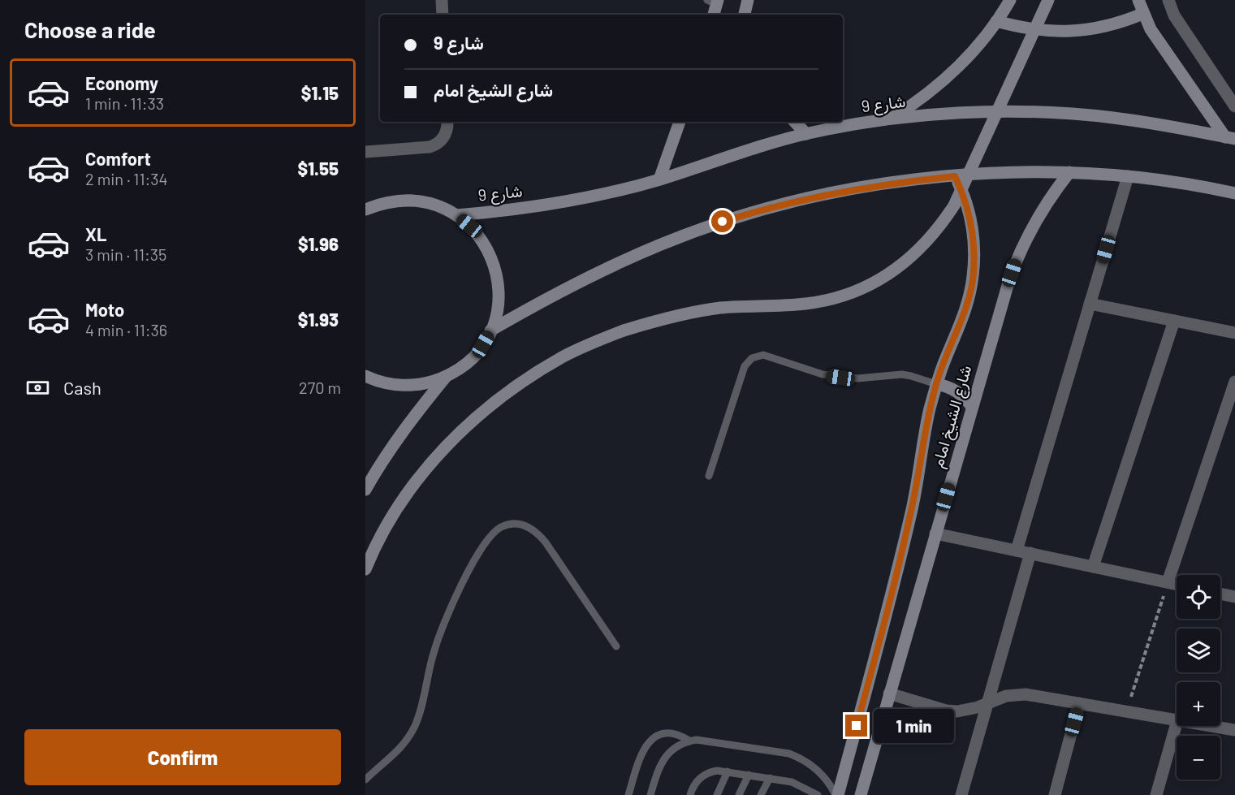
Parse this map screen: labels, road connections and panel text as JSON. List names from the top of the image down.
{
  "streets": {
    "main road": ["شارع 9", "شارع الشيخ امام"]
  },
  "page": {
    "heading": "Choose a ride",
    "banner": ["شارع 9", "شارع الشيخ امام"],
    "list": [
      {
        "name": "Economy",
        "note": "1 min · 11:33",
        "value": "$1.15"
      },
      {
        "name": "Comfort",
        "note": "2 min · 11:34",
        "value": "$1.55"
      },
      {
        "name": "XL",
        "note": "3 min · 11:35",
        "value": "$1.96"
      },
      {
        "name": "Moto",
        "note": "4 min · 11:36",
        "value": "$1.93"
      }
    ],
    "pay": ["Cash", "270 m"],
    "map_buttons": ["+", "−"],
    "bubble": "1 min",
    "buttons": "Confirm"
  }
}
